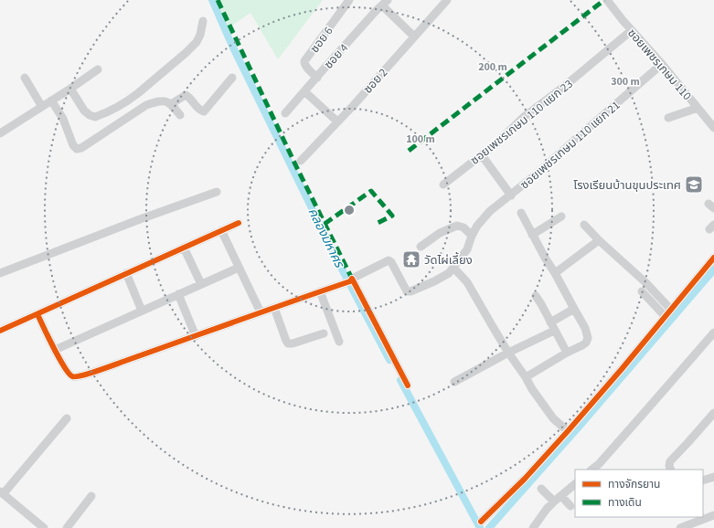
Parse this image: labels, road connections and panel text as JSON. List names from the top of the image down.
{
  "streets": {
    "street": [
      "ซอย 6",
      "ซอย 4",
      "ซอยเพชรเกษม 110",
      "ซอย 2",
      "ซอยเพชรเกษม 110 แยก 23",
      "ซอยเพชรเกษม 110 แยก 21"
    ]
  },
  "crossings": [
    ["ซอย 6", "ซอย 4"],
    ["ซอยเพชรเกษม 110", "ซอยเพชรเกษม 110 แยก 23"],
    ["ซอยเพชรเกษม 110", "ซอยเพชรเกษม 110 แยก 21"]
  ],
  "water": ["คลองมหาศร"],
  "places": {
    "school or university": ["โรงเรียนบ้านขุนประเทศ"],
    "temple": ["วัดไผ่เลี้ยง"]
  },
  "legend": ["ทางจักรยาน", "ทางเดิน"],
  "rings": ["200 m", "300 m", "100 m"]
}
